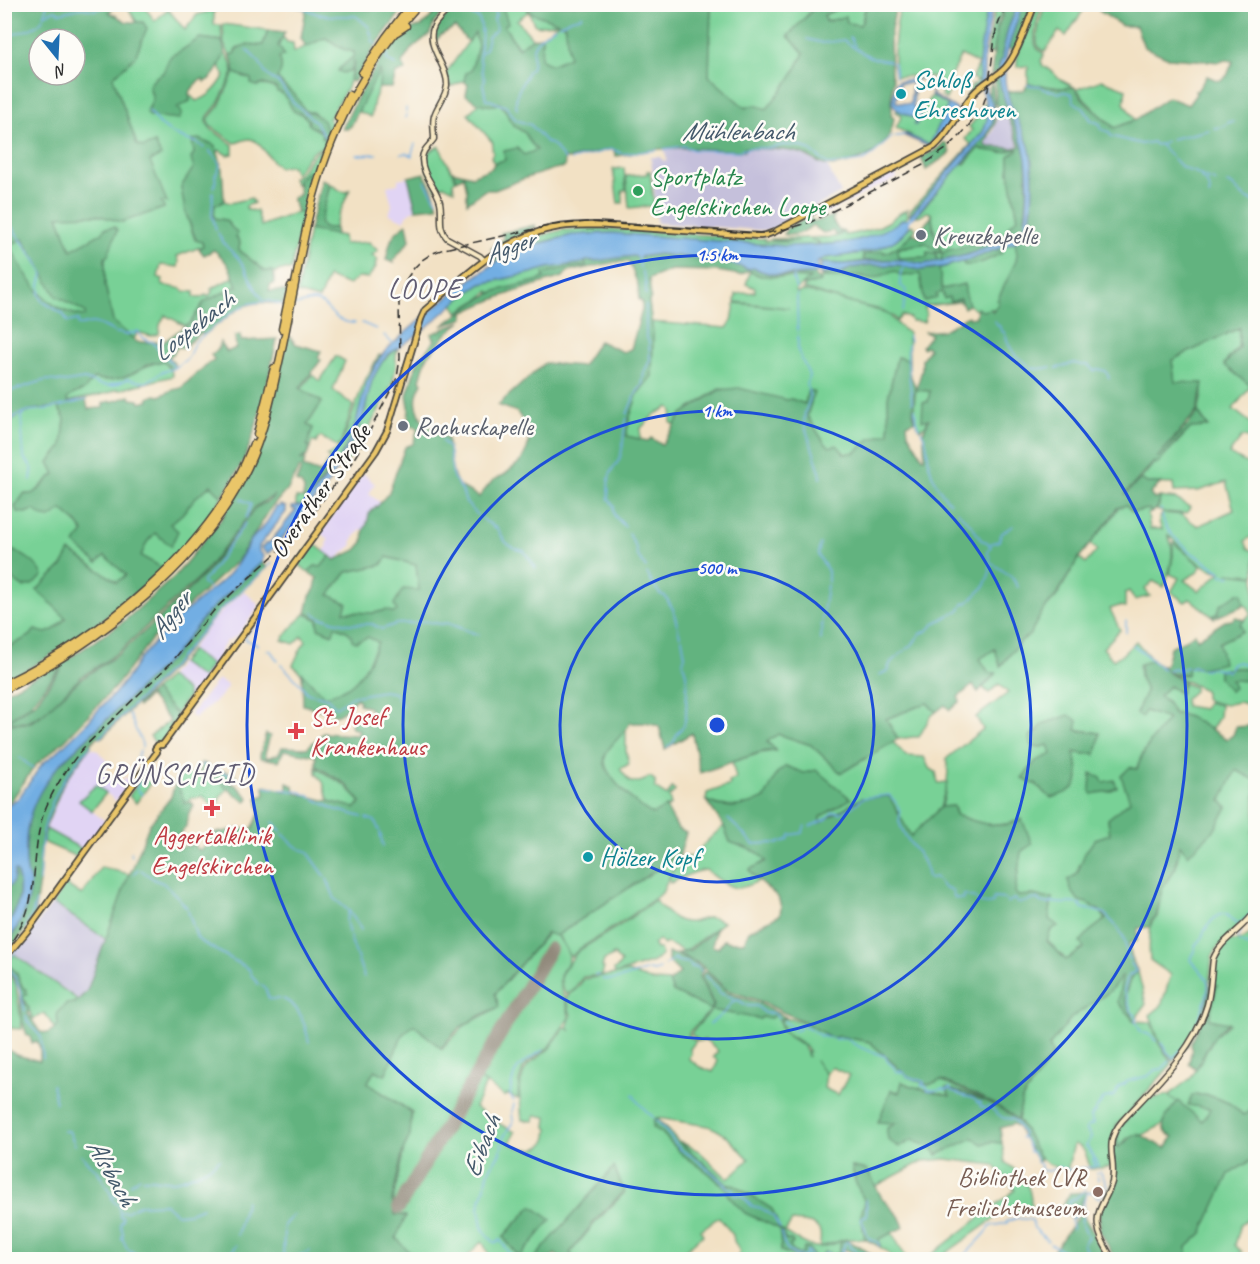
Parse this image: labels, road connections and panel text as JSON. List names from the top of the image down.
{
  "streets": {
    "main road": ["Overather Straße"]
  },
  "districts": ["LOOPE", "GRÜNSCHEID"],
  "water": [
    "Mühlenbach",
    "Agger",
    "Loopebach",
    "Eibach",
    "Alsbach"
  ],
  "places": {
    "other": [
      "Schloß Ehreshoven",
      "Sportplatz Engelskirchen Loope",
      "Kreuzkapelle",
      "Rochuskapelle",
      "Hölzer Kopf",
      "Bibliothek LVR Freilichtmuseum"
    ],
    "health": ["St. Josef Krankenhaus", "Aggertalklinik Engelskirchen"]
  },
  "north": "bottom",
  "rings": ["1.5 km", "1 km", "500 m"]
}
